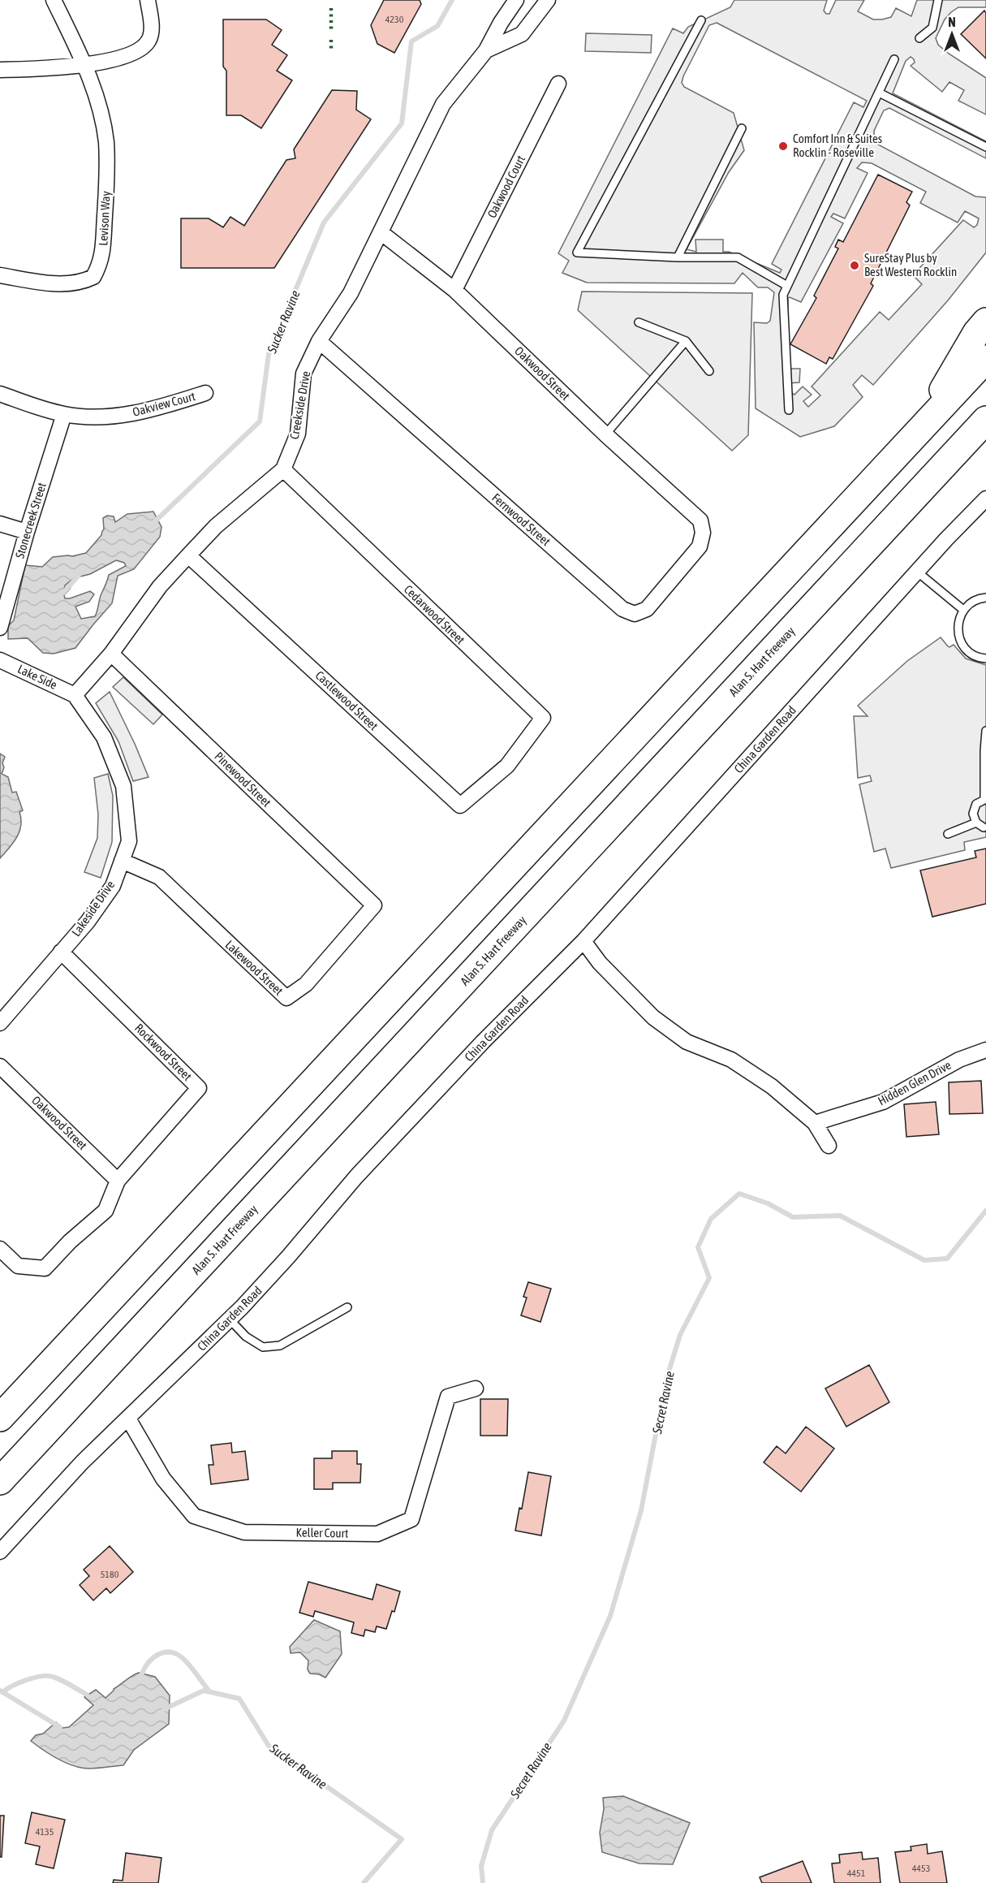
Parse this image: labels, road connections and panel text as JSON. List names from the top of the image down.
{
  "streets": {
    "highway": ["Alan S. Hart Freeway"],
    "street": [
      "Oakwood Court",
      "Levison Way",
      "Oakwood Street",
      "Oakview Court",
      "Creekside Drive",
      "Fernwood Street",
      "Stonecreek Street",
      "Cedarwood Street",
      "Lake Side",
      "Castlewood Street",
      "China Garden Road",
      "Pinewood Street",
      "Lakeside Drive",
      "Lakewood Street",
      "Rockwood Street",
      "Hidden Glen Drive",
      "Keller Court"
    ]
  },
  "crossings": [
    ["Oakwood Court", "Oakwood Street"],
    ["Oakwood Street", "Creekside Drive"],
    ["Oakwood Street", "Fernwood Street"],
    ["Oakwood Street", "Rockwood Street"],
    ["Oakview Court", "Stonecreek Street"],
    ["Creekside Drive", "Fernwood Street"],
    ["Creekside Drive", "Cedarwood Street"],
    ["Creekside Drive", "Lake Side"],
    ["Creekside Drive", "Castlewood Street"],
    ["Creekside Drive", "Pinewood Street"],
    ["Creekside Drive", "Lakeside Drive"],
    ["Cedarwood Street", "Castlewood Street"],
    ["Lake Side", "Lakeside Drive"],
    ["China Garden Road", "Keller Court"],
    ["Pinewood Street", "Lakewood Street"],
    ["Lakeside Drive", "Lakewood Street"],
    ["Lakeside Drive", "Rockwood Street"]
  ],
  "water": ["Sucker Ravine", "Secret Ravine"],
  "places": ["Comfort Inn & Suites Rocklin - Roseville", "SureStay Plus by Best Western Rocklin"],
  "house_numbers": [
    "4230",
    "5180",
    "4135",
    "4453",
    "4451"
  ],
  "north": "top"
}
